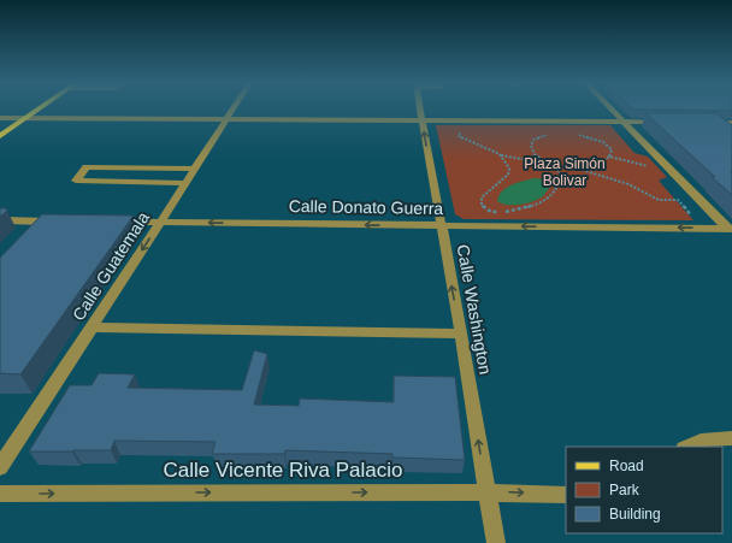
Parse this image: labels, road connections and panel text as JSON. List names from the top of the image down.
{
  "streets": {
    "street": [
      "Calle Donato Guerra",
      "Calle Guatemala",
      "Calle Washington",
      "Calle Vicente Riva Palacio"
    ]
  },
  "crossings": [
    ["Calle Donato Guerra", "Calle Guatemala"],
    ["Calle Donato Guerra", "Calle Washington"],
    ["Calle Washington", "Calle Vicente Riva Palacio"]
  ],
  "one_way": ["Calle Washington", "Calle Vicente Riva Palacio"],
  "parks": ["Plaza Simón Bolivar"],
  "legend": ["Road", "Park", "Building"]
}
